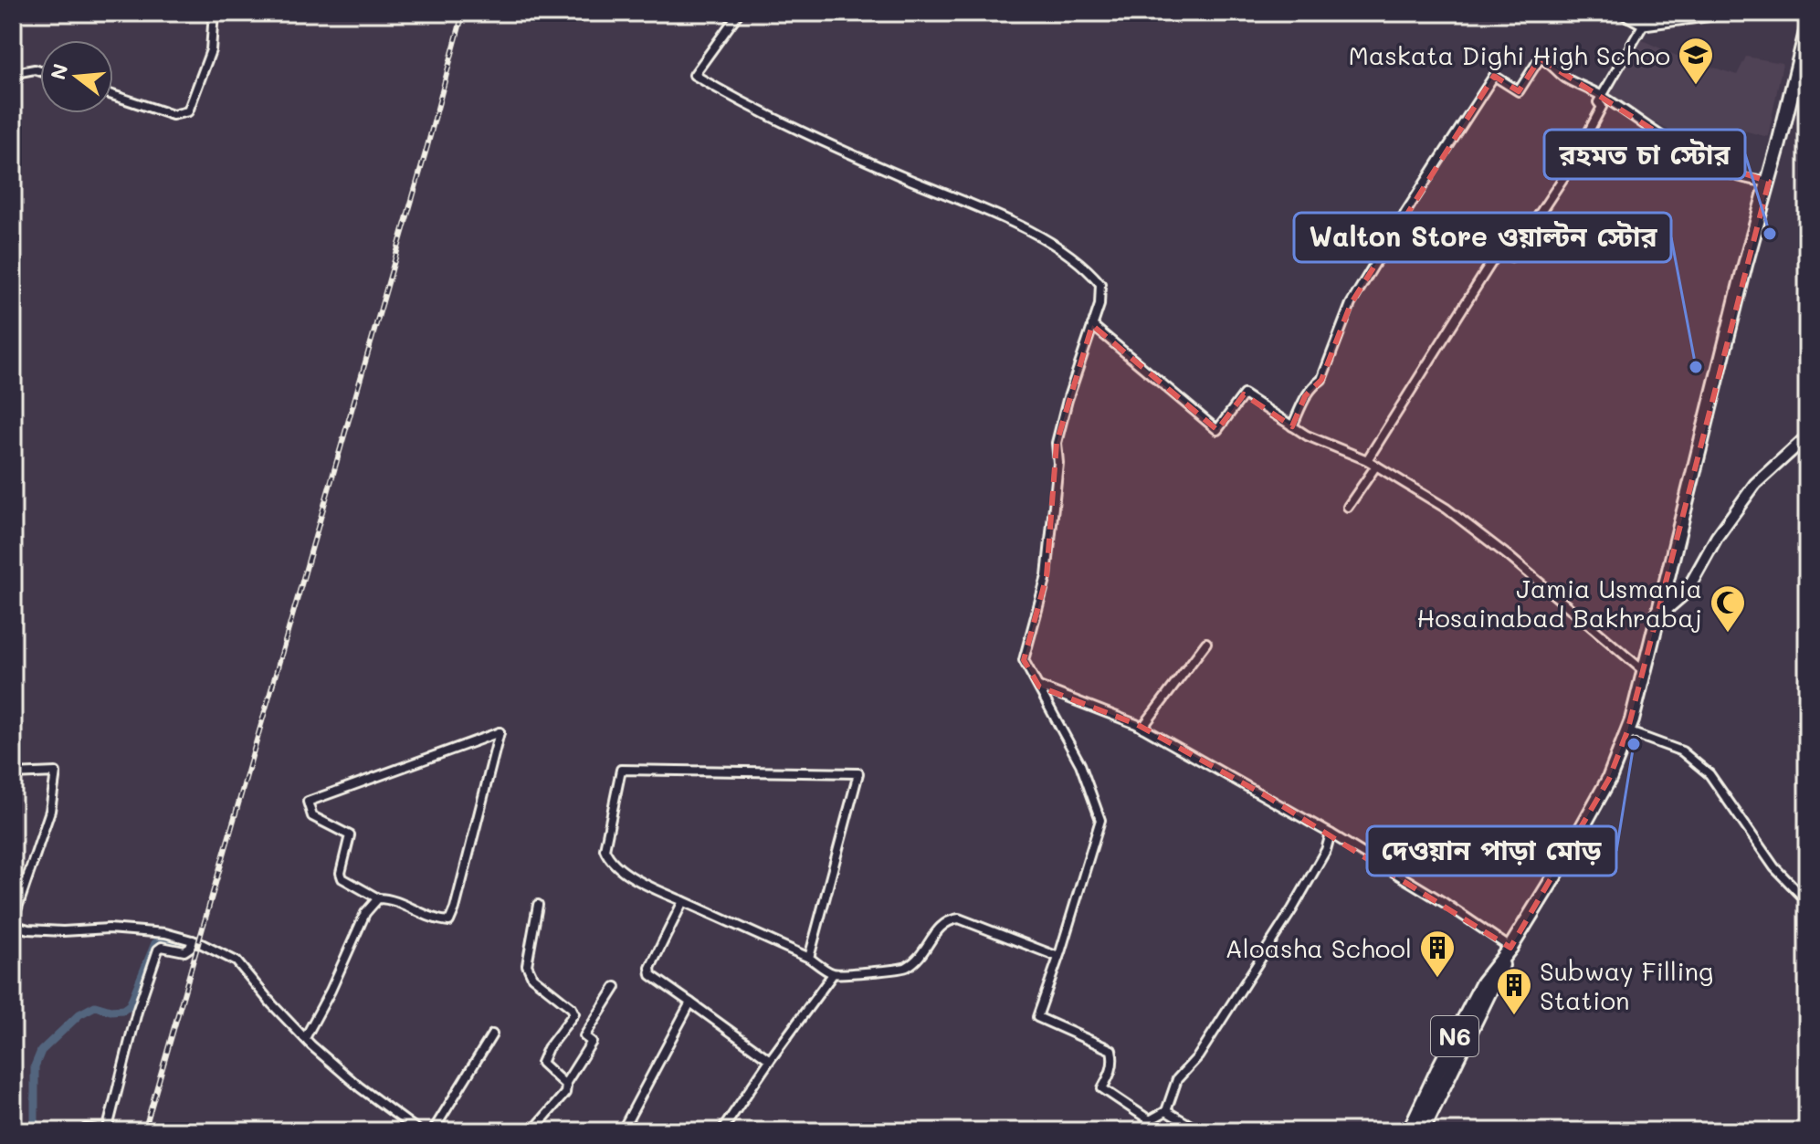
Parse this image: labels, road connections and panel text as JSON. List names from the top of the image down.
{
  "streets": {
    "highway": ["N6"]
  },
  "places": {
    "school or university": ["Maskata Dighi High Schoo"],
    "other": ["রহমত চা স্টোর", "Walton Store ওয়াল্টন স্টোর", "দেওয়ান পাড়া মোড়"],
    "mosque": ["Jamia Usmania Hosainabad Bakhrabaj"],
    "building": ["Aloasha School", "Subway Filling Station"]
  },
  "north": "left"
}
